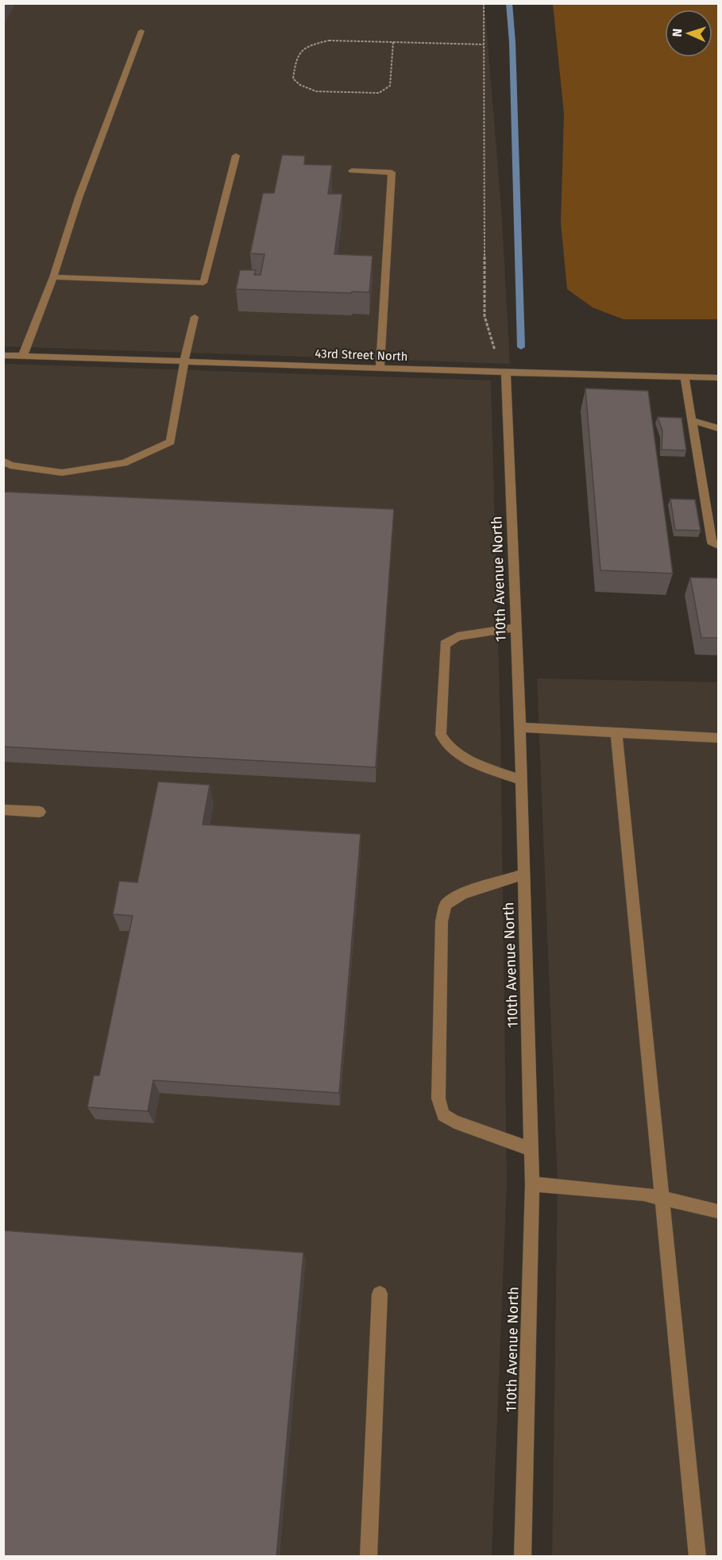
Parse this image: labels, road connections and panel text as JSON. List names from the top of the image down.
{
  "streets": {
    "street": ["43rd Street North", "110th Avenue North"]
  },
  "crossings": [
    ["43rd Street North", "110th Avenue North"]
  ],
  "north": "left"
}
